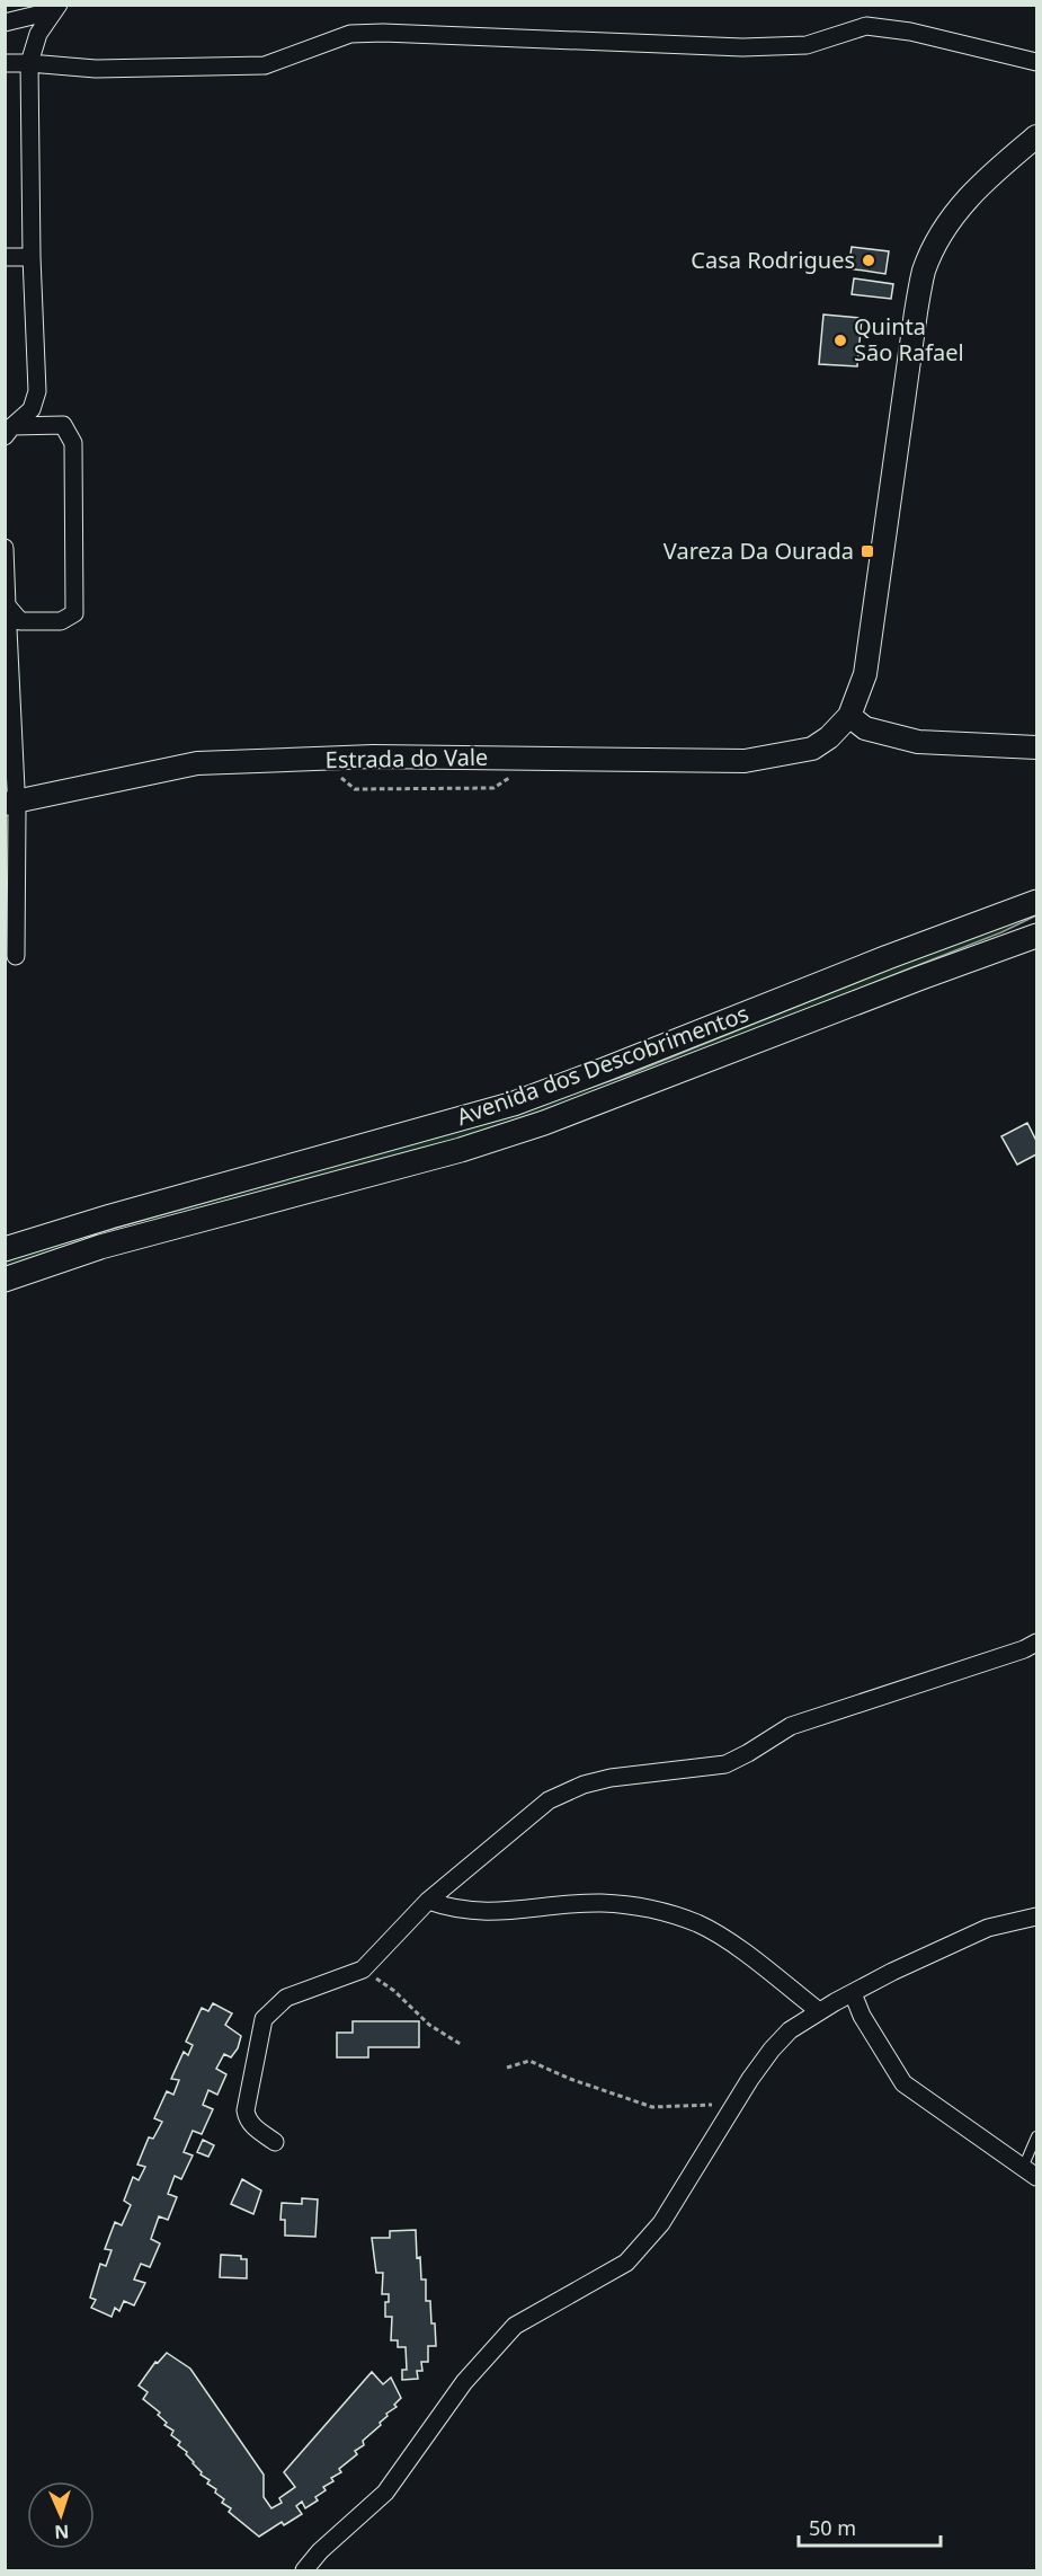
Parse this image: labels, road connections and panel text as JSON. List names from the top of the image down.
{
  "streets": {
    "main road": ["Avenida dos Descobrimentos"],
    "street": ["Estrada do Vale"]
  },
  "places": {
    "other": ["Casa Rodrigues", "Quinta São Rafael"],
    "transit": ["Vareza Da Ourada"]
  },
  "scale_bar": "50 m",
  "north": "bottom"
}
